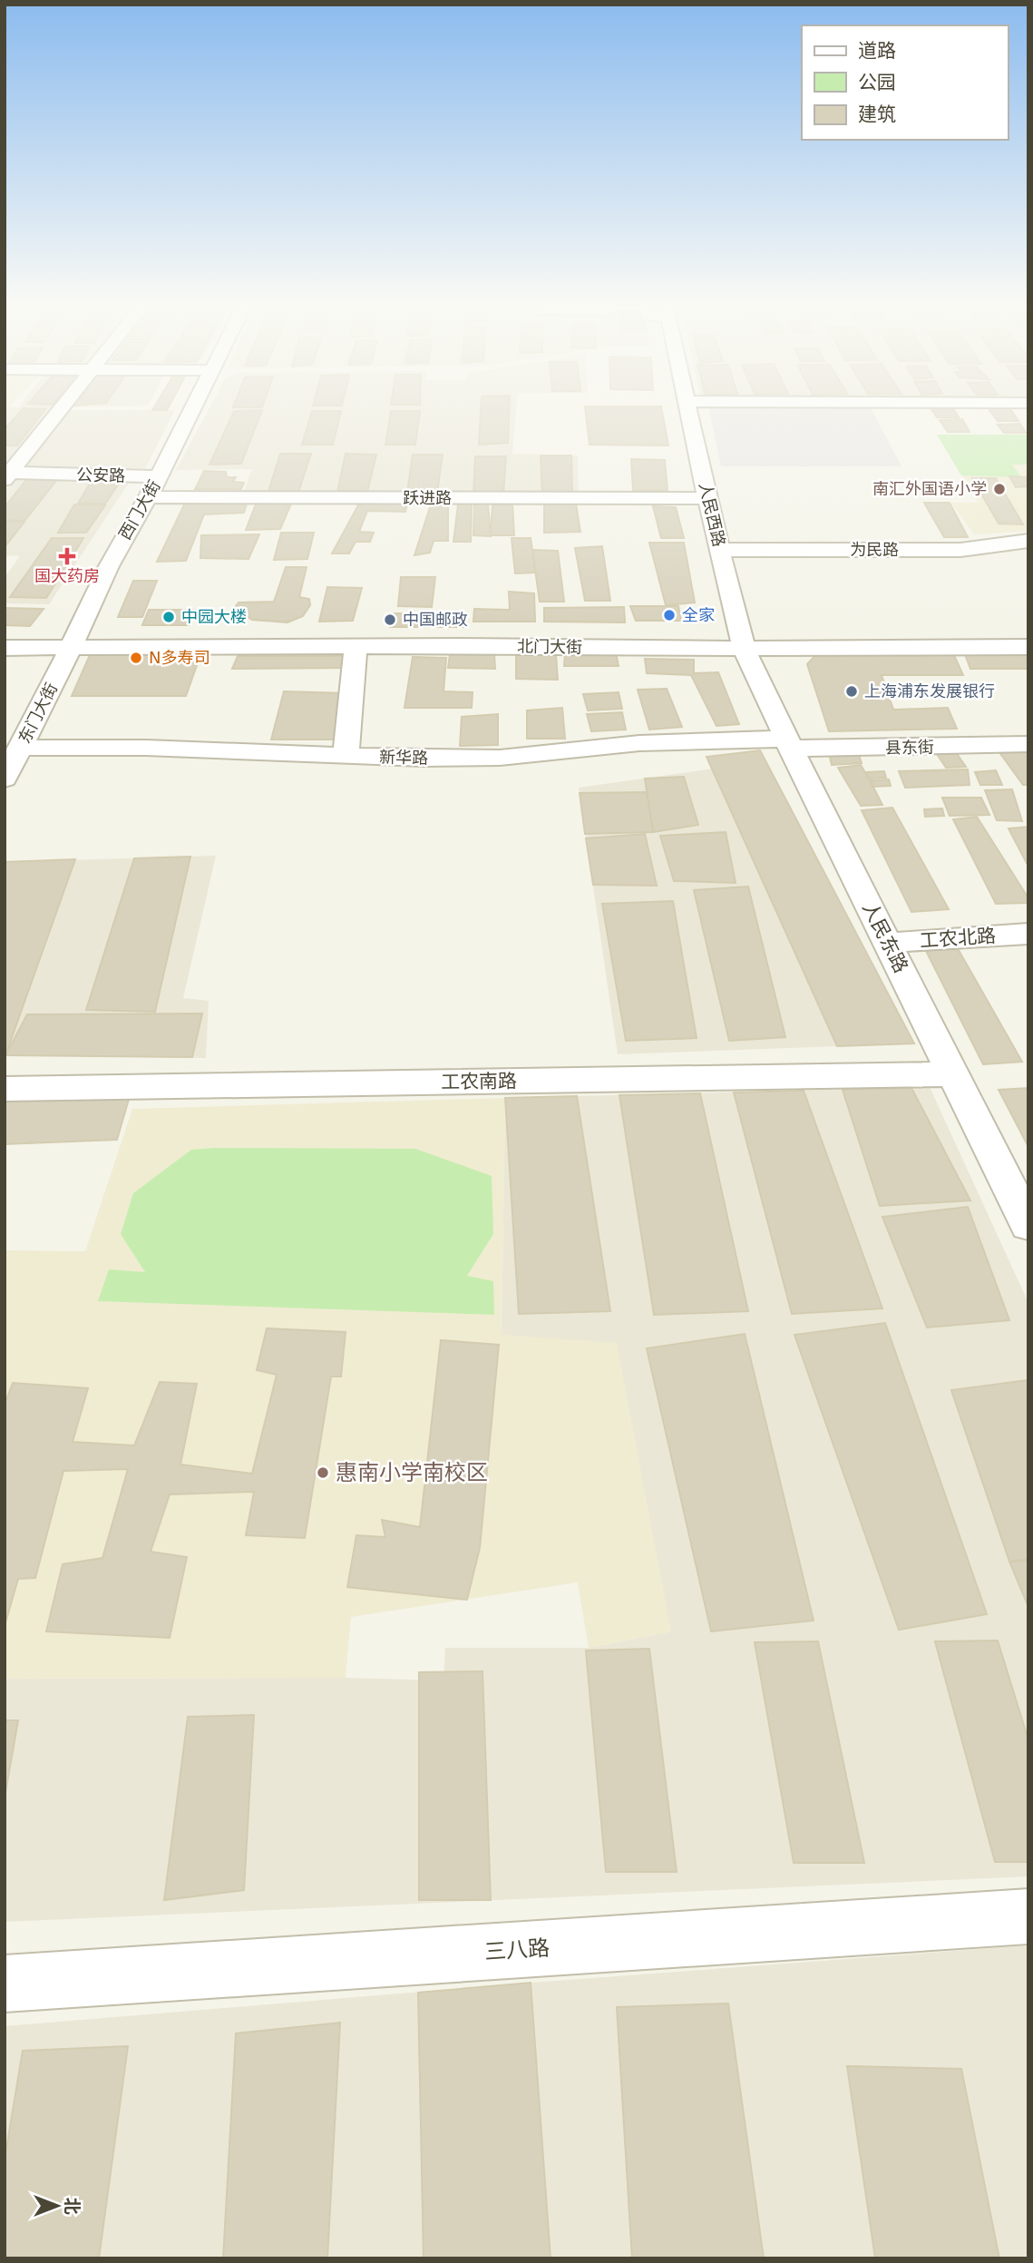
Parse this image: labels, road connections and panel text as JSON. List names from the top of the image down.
{
  "streets": {
    "street": [
      "公安路",
      "跃进路",
      "西门大街",
      "人民西路",
      "为民路",
      "北门大街",
      "东门大街",
      "县东街",
      "新华路",
      "人民东路",
      "工农北路",
      "工农南路",
      "三八路"
    ]
  },
  "crossings": [
    ["公安路", "西门大街"],
    ["跃进路", "西门大街"],
    ["跃进路", "人民西路"],
    ["西门大街", "北门大街"],
    ["西门大街", "东门大街"],
    ["人民西路", "为民路"],
    ["人民西路", "北门大街"],
    ["人民西路", "人民东路"],
    ["北门大街", "东门大街"],
    ["北门大街", "人民东路"],
    ["东门大街", "新华路"],
    ["县东街", "新华路"],
    ["县东街", "人民东路"],
    ["新华路", "人民东路"],
    ["人民东路", "工农北路"],
    ["人民东路", "工农南路"]
  ],
  "places": {
    "other": [
      "南汇外国语小学",
      "全家",
      "中园大楼",
      "中国邮政",
      "N多寿司",
      "上海浦东发展银行",
      "惠南小学南校区"
    ],
    "health": ["国大药房"]
  },
  "legend": ["道路", "公园", "建筑"],
  "north": "right"
}
